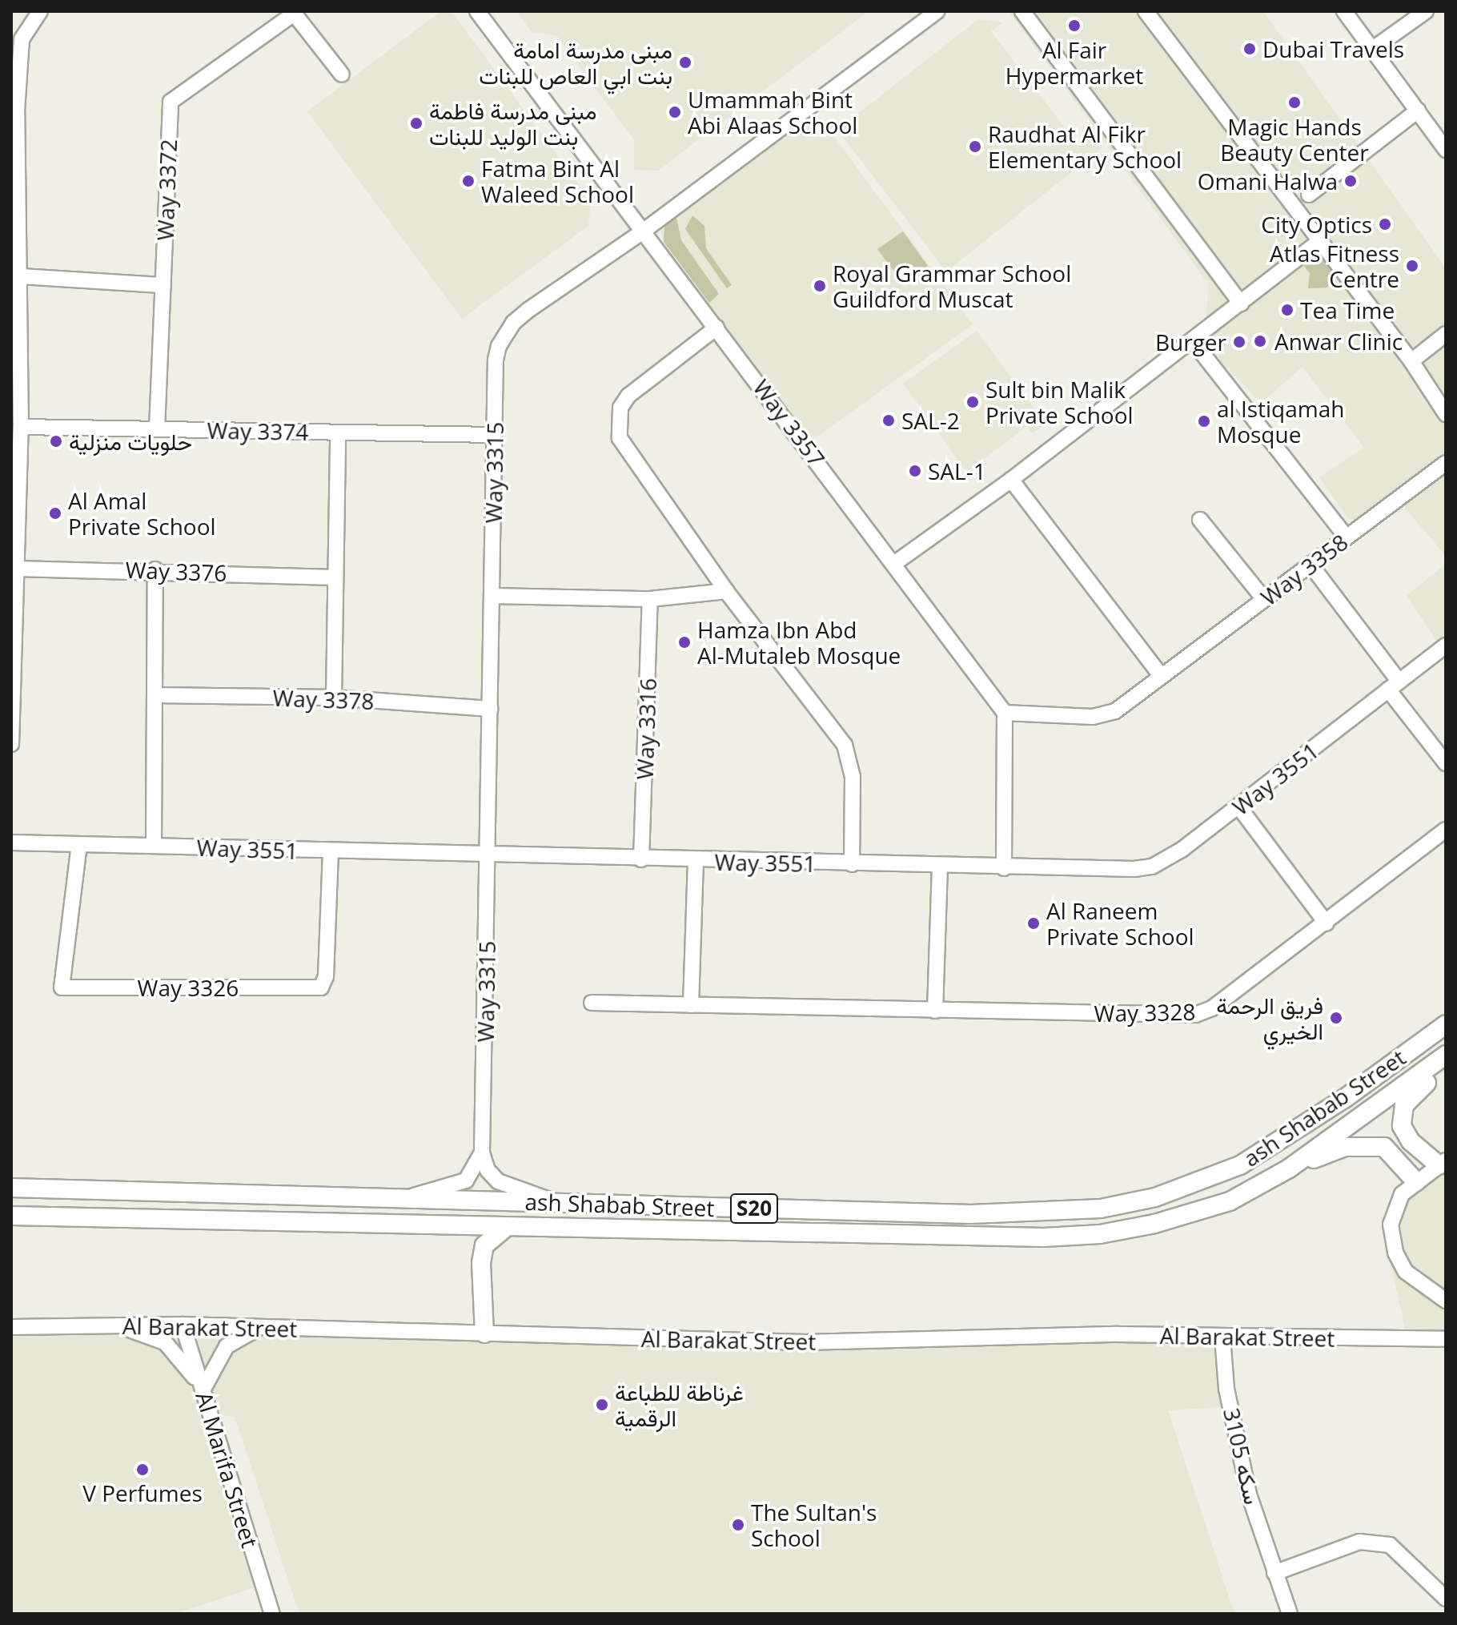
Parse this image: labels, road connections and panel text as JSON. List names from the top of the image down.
{
  "streets": {
    "main road": ["ash Shabab Street", "S20"],
    "street": [
      "Way 3372",
      "Way 3357",
      "Way 3374",
      "Way 3315",
      "Way 3358",
      "Way 3376",
      "Way 3378",
      "Way 3316",
      "Way 3551",
      "Way 3326",
      "Way 3328",
      "Al Barakat Street",
      "سكه 3105",
      "Al Marifa Street"
    ]
  },
  "crossings": [
    ["Way 3372", "Way 3374"],
    ["Way 3357", "Way 3315"],
    ["Way 3357", "Way 3358"],
    ["Way 3374", "Way 3315"],
    ["Way 3315", "Way 3378"],
    ["Way 3315", "Way 3551"],
    ["Way 3316", "Way 3551"],
    ["Way 3551", "Way 3326"],
    ["Al Barakat Street", "سكه 3105"],
    ["Al Barakat Street", "Al Marifa Street"]
  ],
  "places": [
    "Al Fair Hypermarket",
    "Dubai Travels",
    "مبنى مدرسة امامة بنت ابي العاص للبنات",
    "Magic Hands Beauty Center",
    "Umammah Bint Abi Alaas School",
    "مبنى مدرسة فاطمة بنت الوليد للبنات",
    "Raudhat Al Fikr Elementary School",
    "Fatma Bint Al Waleed School",
    "Omani Halwa",
    "City Optics",
    "Atlas Fitness Centre",
    "Royal Grammar School Guildford Muscat",
    "Tea Time",
    "Anwar Clinic",
    "Burger",
    "Sult bin Malik Private School",
    "SAL-2",
    "al Istiqamah Mosque",
    "حلويات منزلية",
    "SAL-1",
    "Al Amal Private School",
    "Hamza Ibn Abd Al-Mutaleb Mosque",
    "Al Raneem Private School",
    "فريق الرحمة الخيري",
    "غرناطة للطباعة الرقمية",
    "V Perfumes",
    "The Sultan's School"
  ]
}
